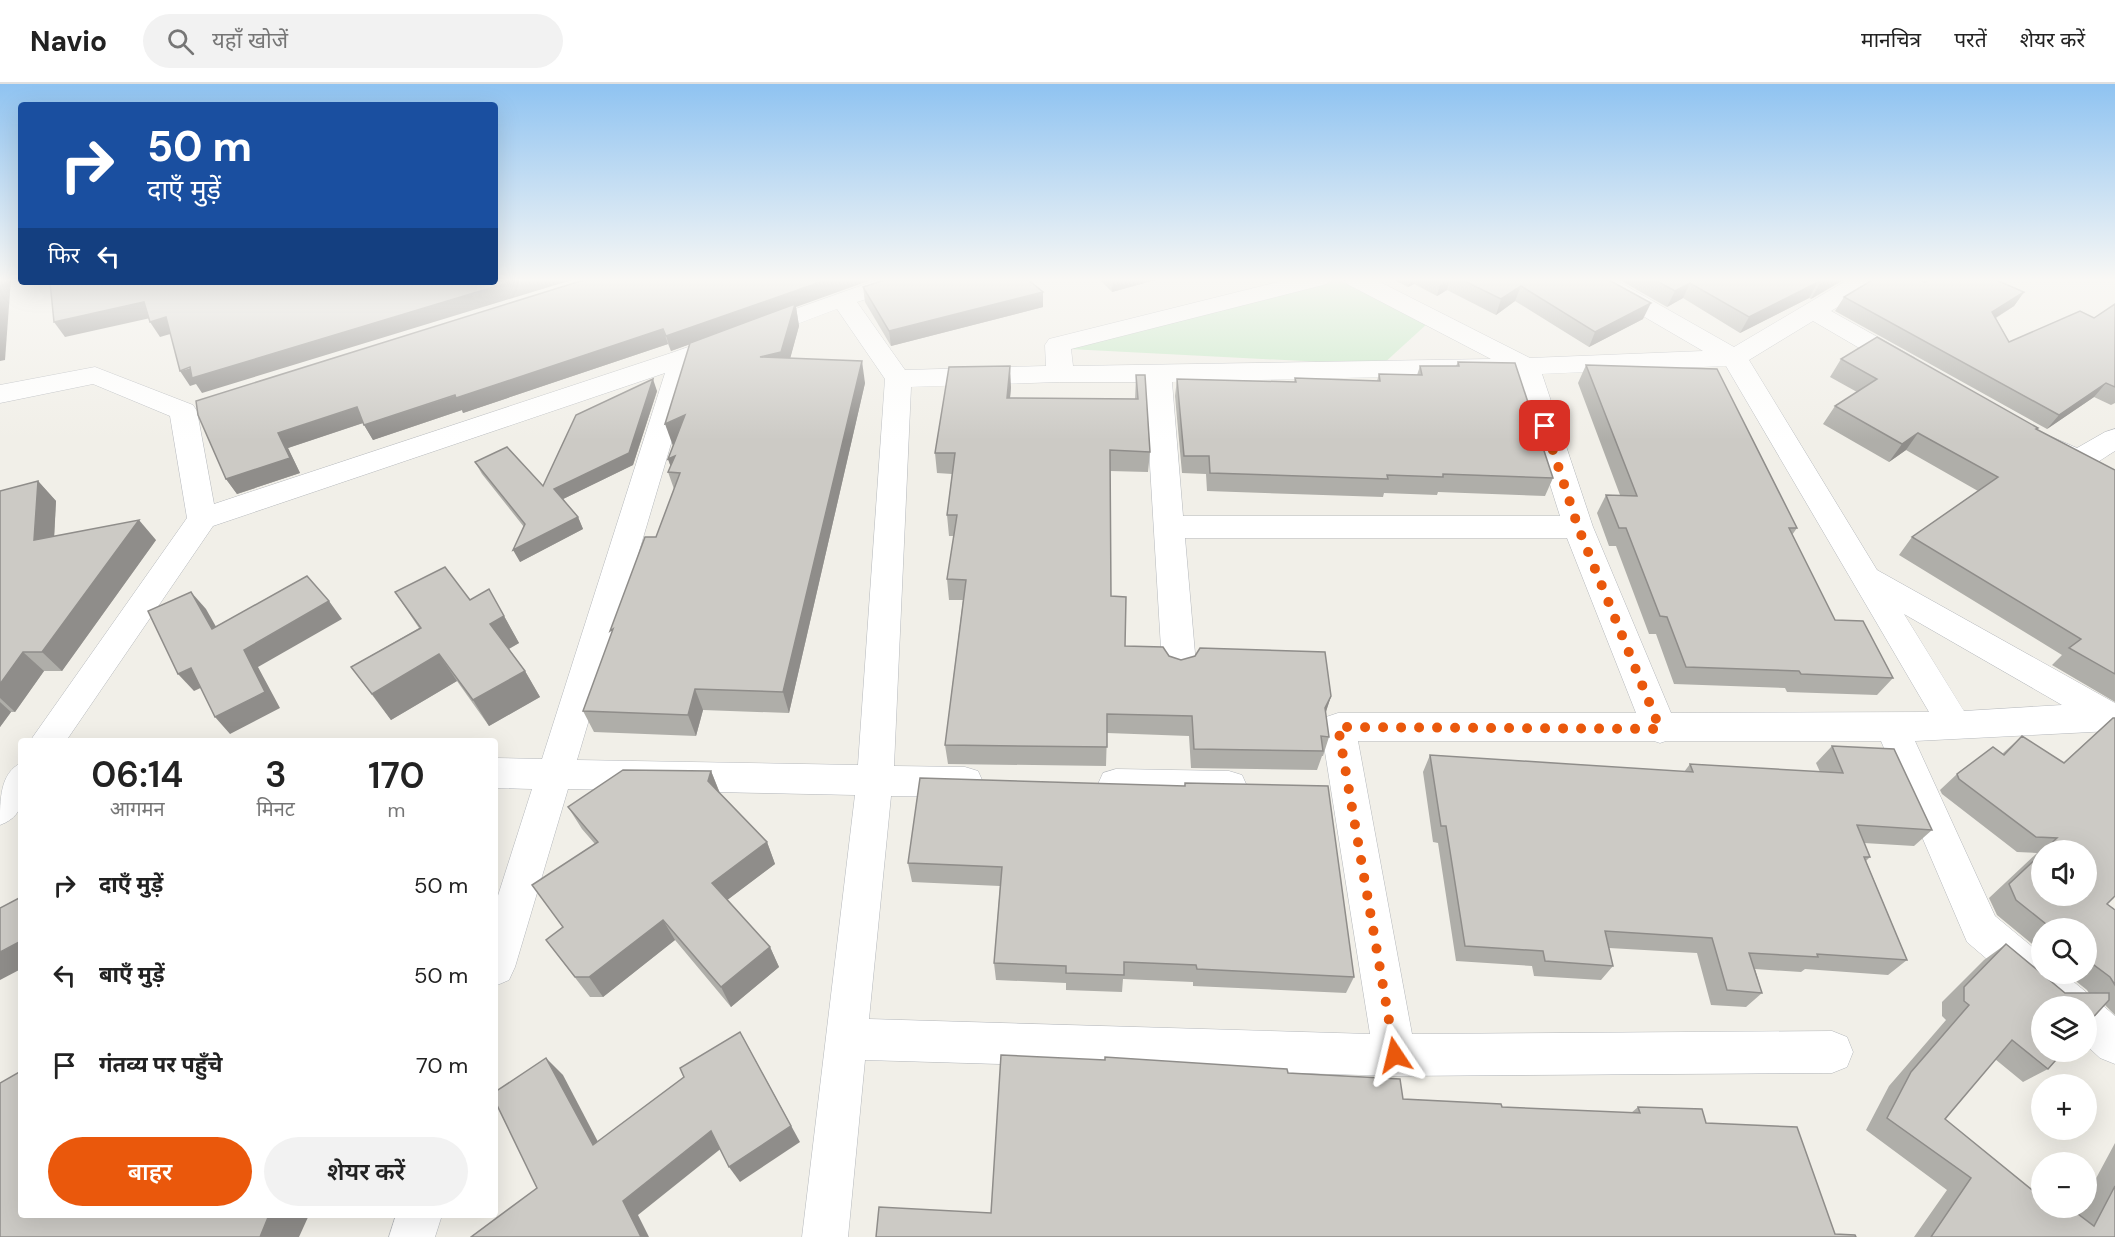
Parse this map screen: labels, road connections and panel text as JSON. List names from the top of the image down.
{
  "page": {
    "header": "Navio",
    "search": "यहाँ खोजें",
    "nav": ["मानचित्र", "परतें", "शेयर करें"],
    "turn": ["50 m", "दाएँ मुड़ें"],
    "then": "फिर",
    "eta": [
      "06:14",
      "आगमन",
      "3",
      "मिनट",
      "170",
      "m"
    ],
    "map_buttons": ["+", "−"],
    "list": [
      {
        "name": "दाएँ मुड़ें",
        "value": "50 m"
      },
      {
        "name": "बाएँ मुड़ें",
        "value": "50 m"
      },
      {
        "name": "गंतव्य पर पहुँचे",
        "value": "70 m"
      }
    ],
    "buttons": ["बाहर", "शेयर करें"]
  }
}
